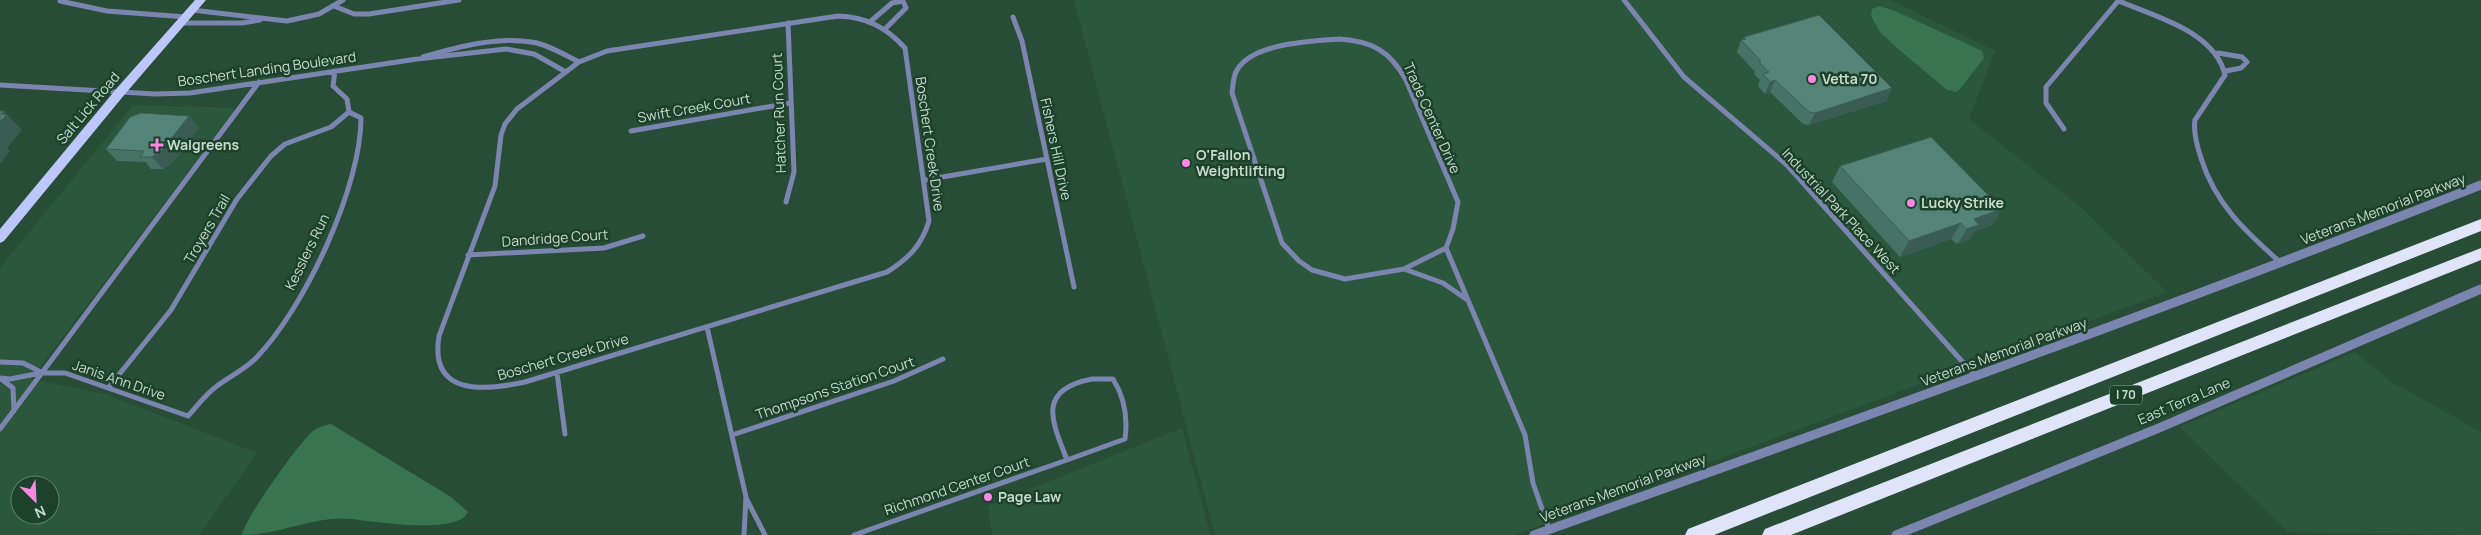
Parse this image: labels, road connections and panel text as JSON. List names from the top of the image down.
{
  "streets": {
    "highway": ["I 70"],
    "main road": ["Salt Lick Road"],
    "street": [
      "Boschert Landing Boulevard",
      "Swift Creek Court",
      "Hatcher Run Court",
      "Trade Center Drive",
      "Boschert Creek Drive",
      "Fishers Hill Drive",
      "Veterans Memorial Parkway",
      "Industrial Park Place West",
      "Troyers Trail",
      "Dandridge Court",
      "Kesslers Run",
      "Janis Ann Drive",
      "Thompsons Station Court",
      "East Terra Lane",
      "Richmond Center Court"
    ]
  },
  "crossings": [
    ["Boschert Landing Boulevard", "Salt Lick Road"],
    ["Boschert Landing Boulevard", "Boschert Creek Drive"],
    ["Boschert Landing Boulevard", "Kesslers Run"],
    ["Swift Creek Court", "Hatcher Run Court"],
    ["Hatcher Run Court", "Boschert Creek Drive"],
    ["Boschert Creek Drive", "Dandridge Court"],
    ["Veterans Memorial Parkway", "Industrial Park Place West"],
    ["Troyers Trail", "Kesslers Run"],
    ["Troyers Trail", "Janis Ann Drive"],
    ["Kesslers Run", "Janis Ann Drive"]
  ],
  "places": {
    "other": [
      "Vetta 70",
      "O'Fallon Weightlifting",
      "Lucky Strike",
      "Page Law"
    ],
    "health": ["Walgreens"]
  },
  "north": "bottom right"
}
